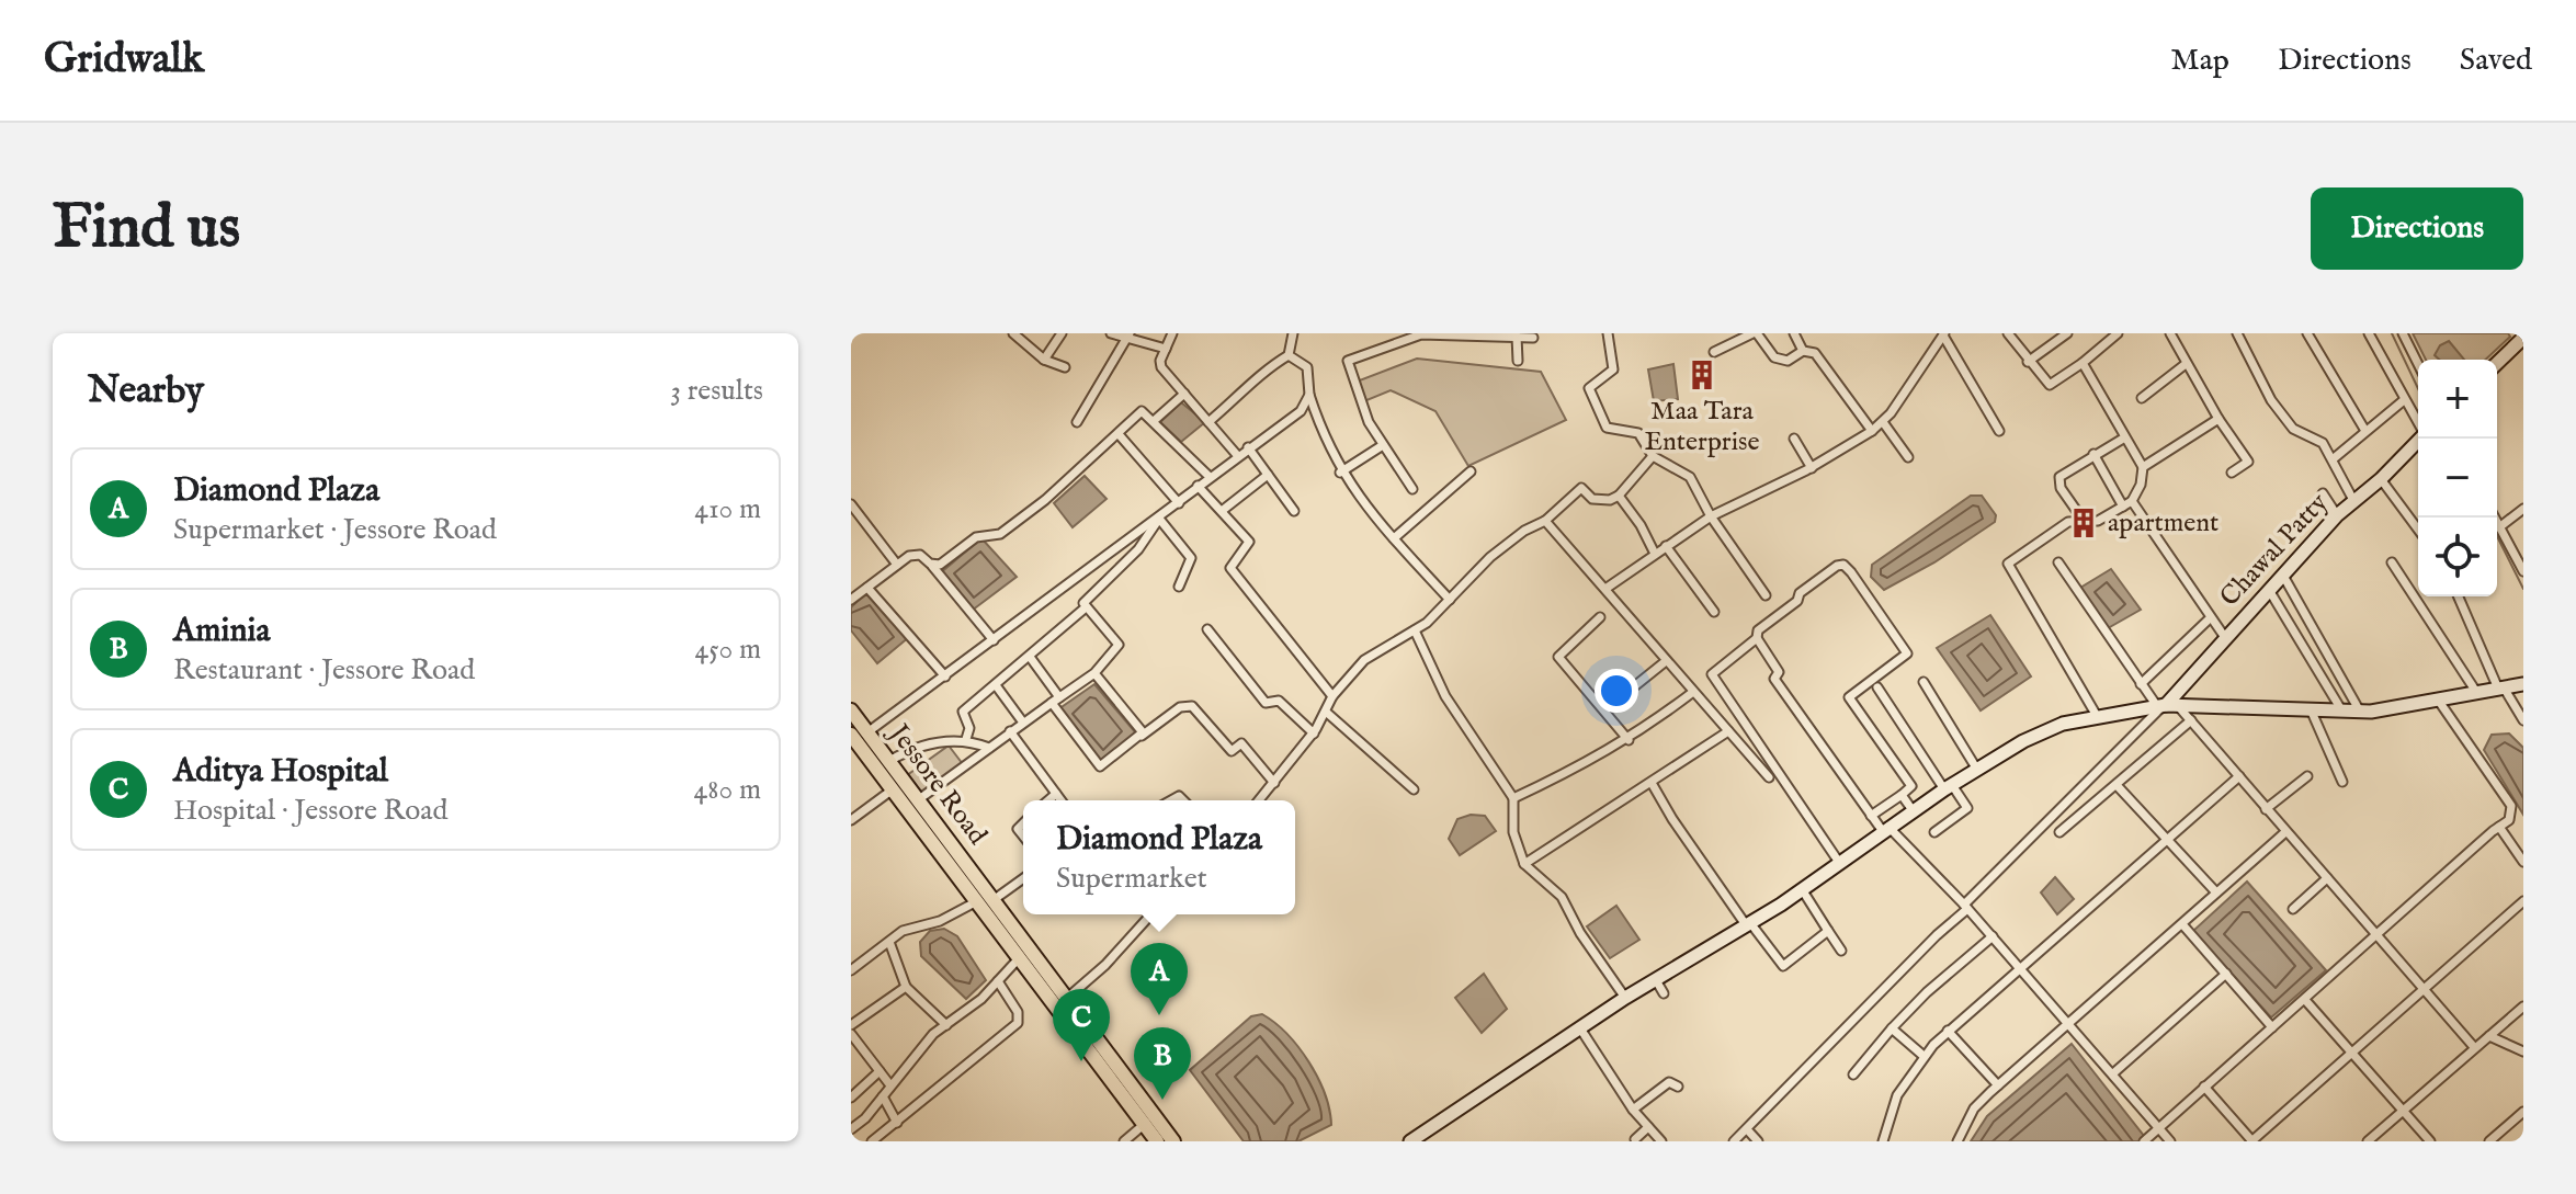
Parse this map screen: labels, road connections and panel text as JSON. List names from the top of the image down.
{
  "streets": {
    "main road": ["Jessore Road"],
    "street": ["Chawal Patty"]
  },
  "places": {
    "building": ["Maa Tara Enterprise", "apartment"]
  },
  "page": {
    "header": "Gridwalk",
    "nav": ["Map", "Directions", "Saved"],
    "buttons": "Directions",
    "title": "Find us",
    "heading": ["Nearby", "3 results"],
    "map_buttons": ["+", "−"],
    "list": [
      {
        "mark": "A",
        "name": "Diamond Plaza",
        "note": "Supermarket · Jessore Road",
        "value": "410 m"
      },
      {
        "mark": "B",
        "name": "Aminia",
        "note": "Restaurant · Jessore Road",
        "value": "450 m"
      },
      {
        "mark": "C",
        "name": "Aditya Hospital",
        "note": "Hospital · Jessore Road",
        "value": "480 m"
      }
    ],
    "popup": ["Diamond Plaza", "Supermarket"],
    "pins": ["A", "C", "B"]
  }
}
